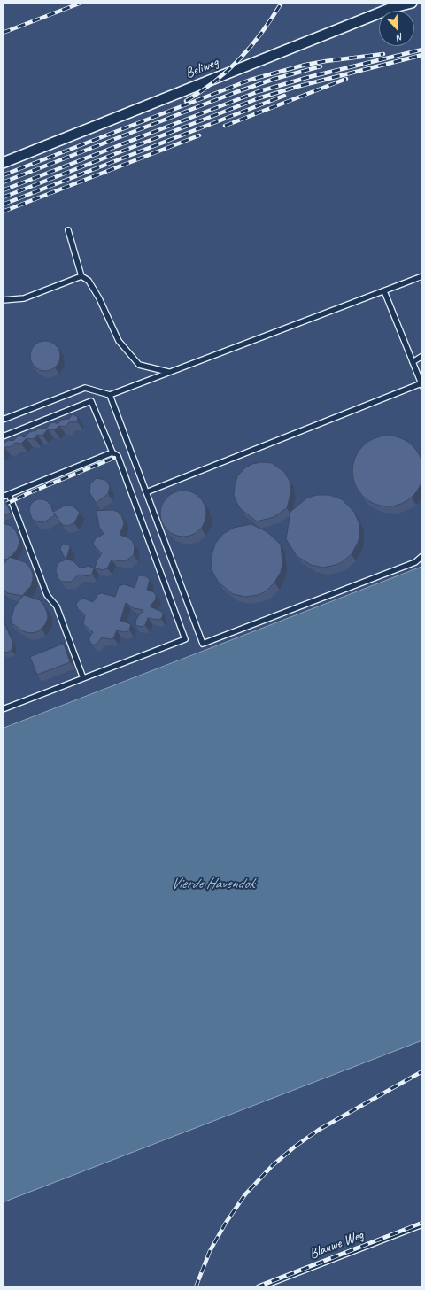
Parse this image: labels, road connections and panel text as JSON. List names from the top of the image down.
{
  "streets": {
    "street": ["Beliweg"],
    "lane": ["Blauwe Weg"]
  },
  "water": ["Vierde Havendok"],
  "north": "bottom"
}
